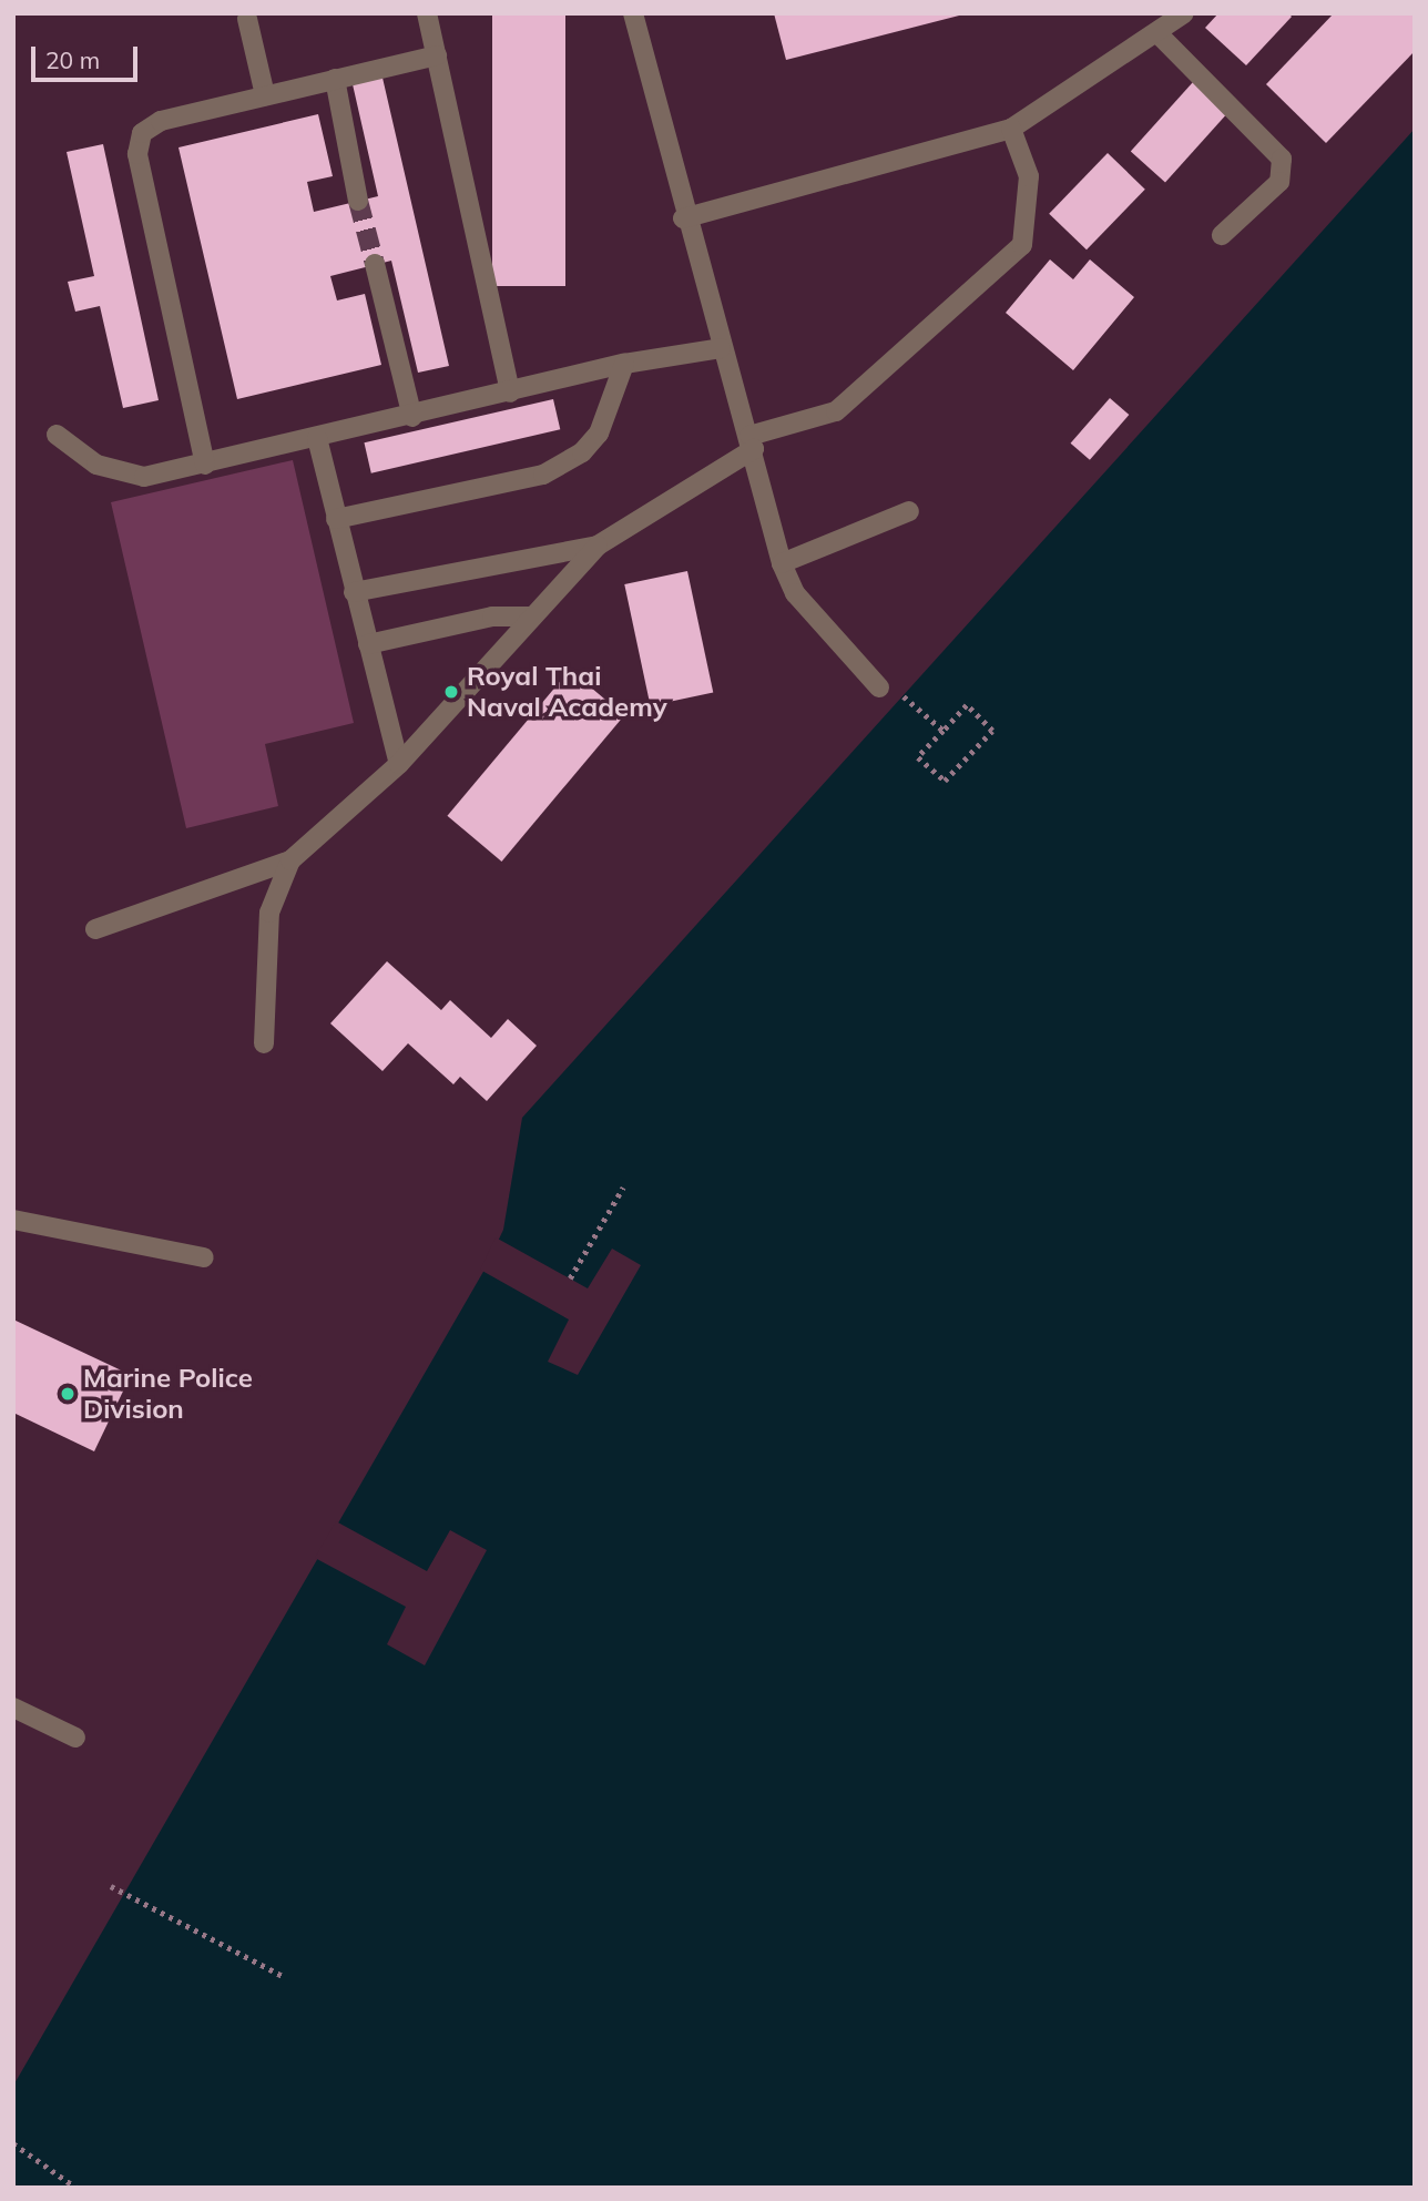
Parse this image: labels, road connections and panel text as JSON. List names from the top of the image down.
{
  "places": ["Royal Thai Naval Academy", "Marine Police Division"],
  "scale_bar": "20 m"
}
